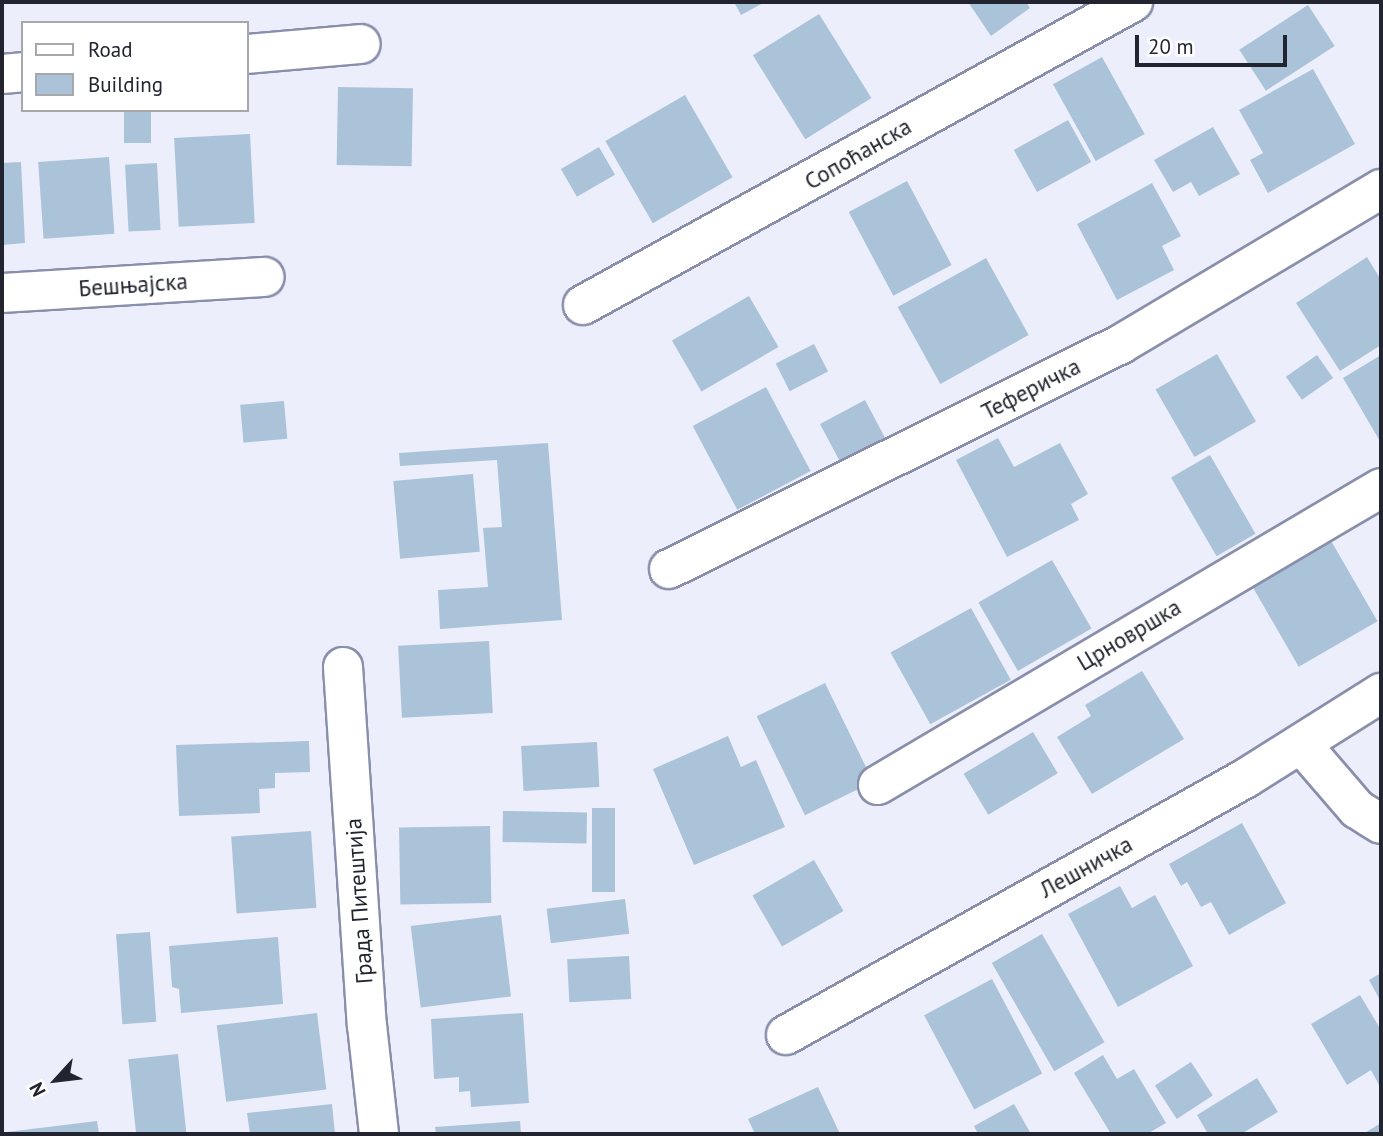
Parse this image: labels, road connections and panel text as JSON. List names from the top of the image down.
{
  "streets": {
    "street": [
      "Сопоћанска",
      "Бешњајска",
      "Теферичка",
      "Црновршка",
      "Лешничка",
      "Града Питештија"
    ]
  },
  "legend": ["Road", "Building"],
  "scale_bar": "20 m",
  "north": "bottom left"
}
